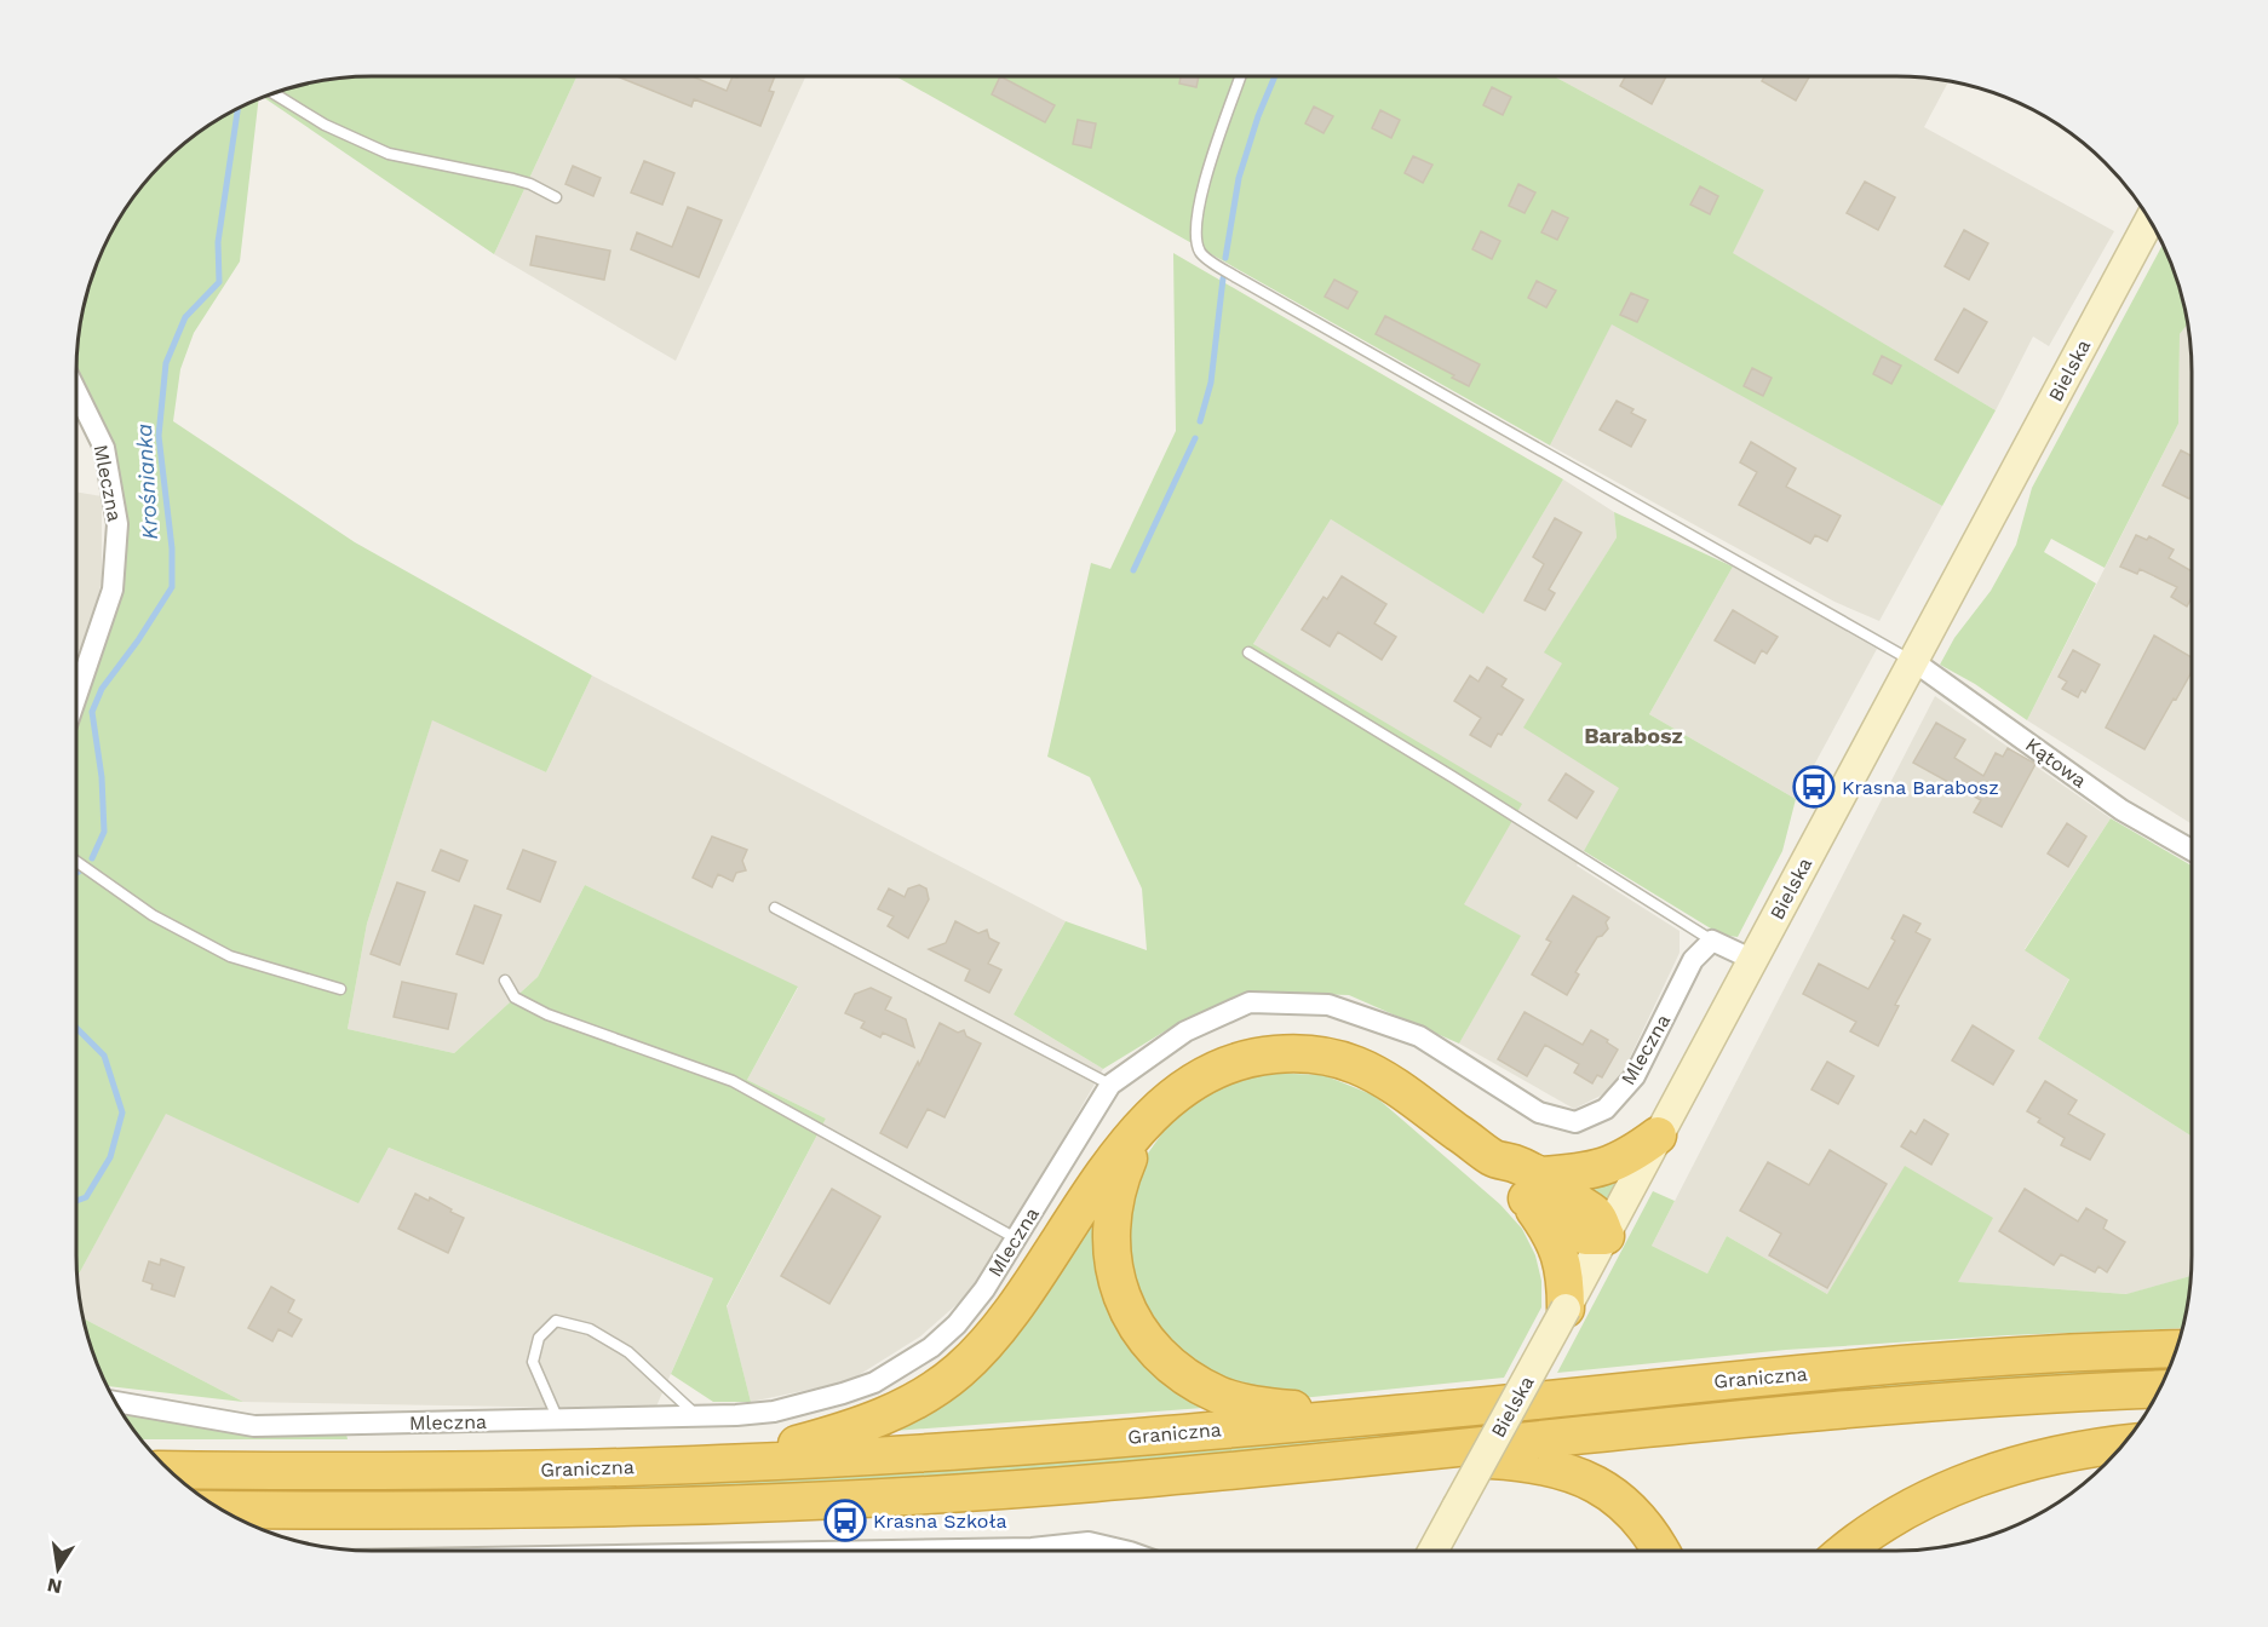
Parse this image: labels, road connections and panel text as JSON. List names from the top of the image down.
{
  "streets": {
    "highway": ["Graniczna"],
    "street": ["Bielska", "Mleczna", "Kątowa"]
  },
  "crossings": [
    ["Bielska", "Kątowa"]
  ],
  "districts": ["Barabosz"],
  "water": ["Krośnianka"],
  "places": {
    "bus stop": ["Krasna Barabosz", "Krasna Szkoła"]
  },
  "north": "bottom"
}
